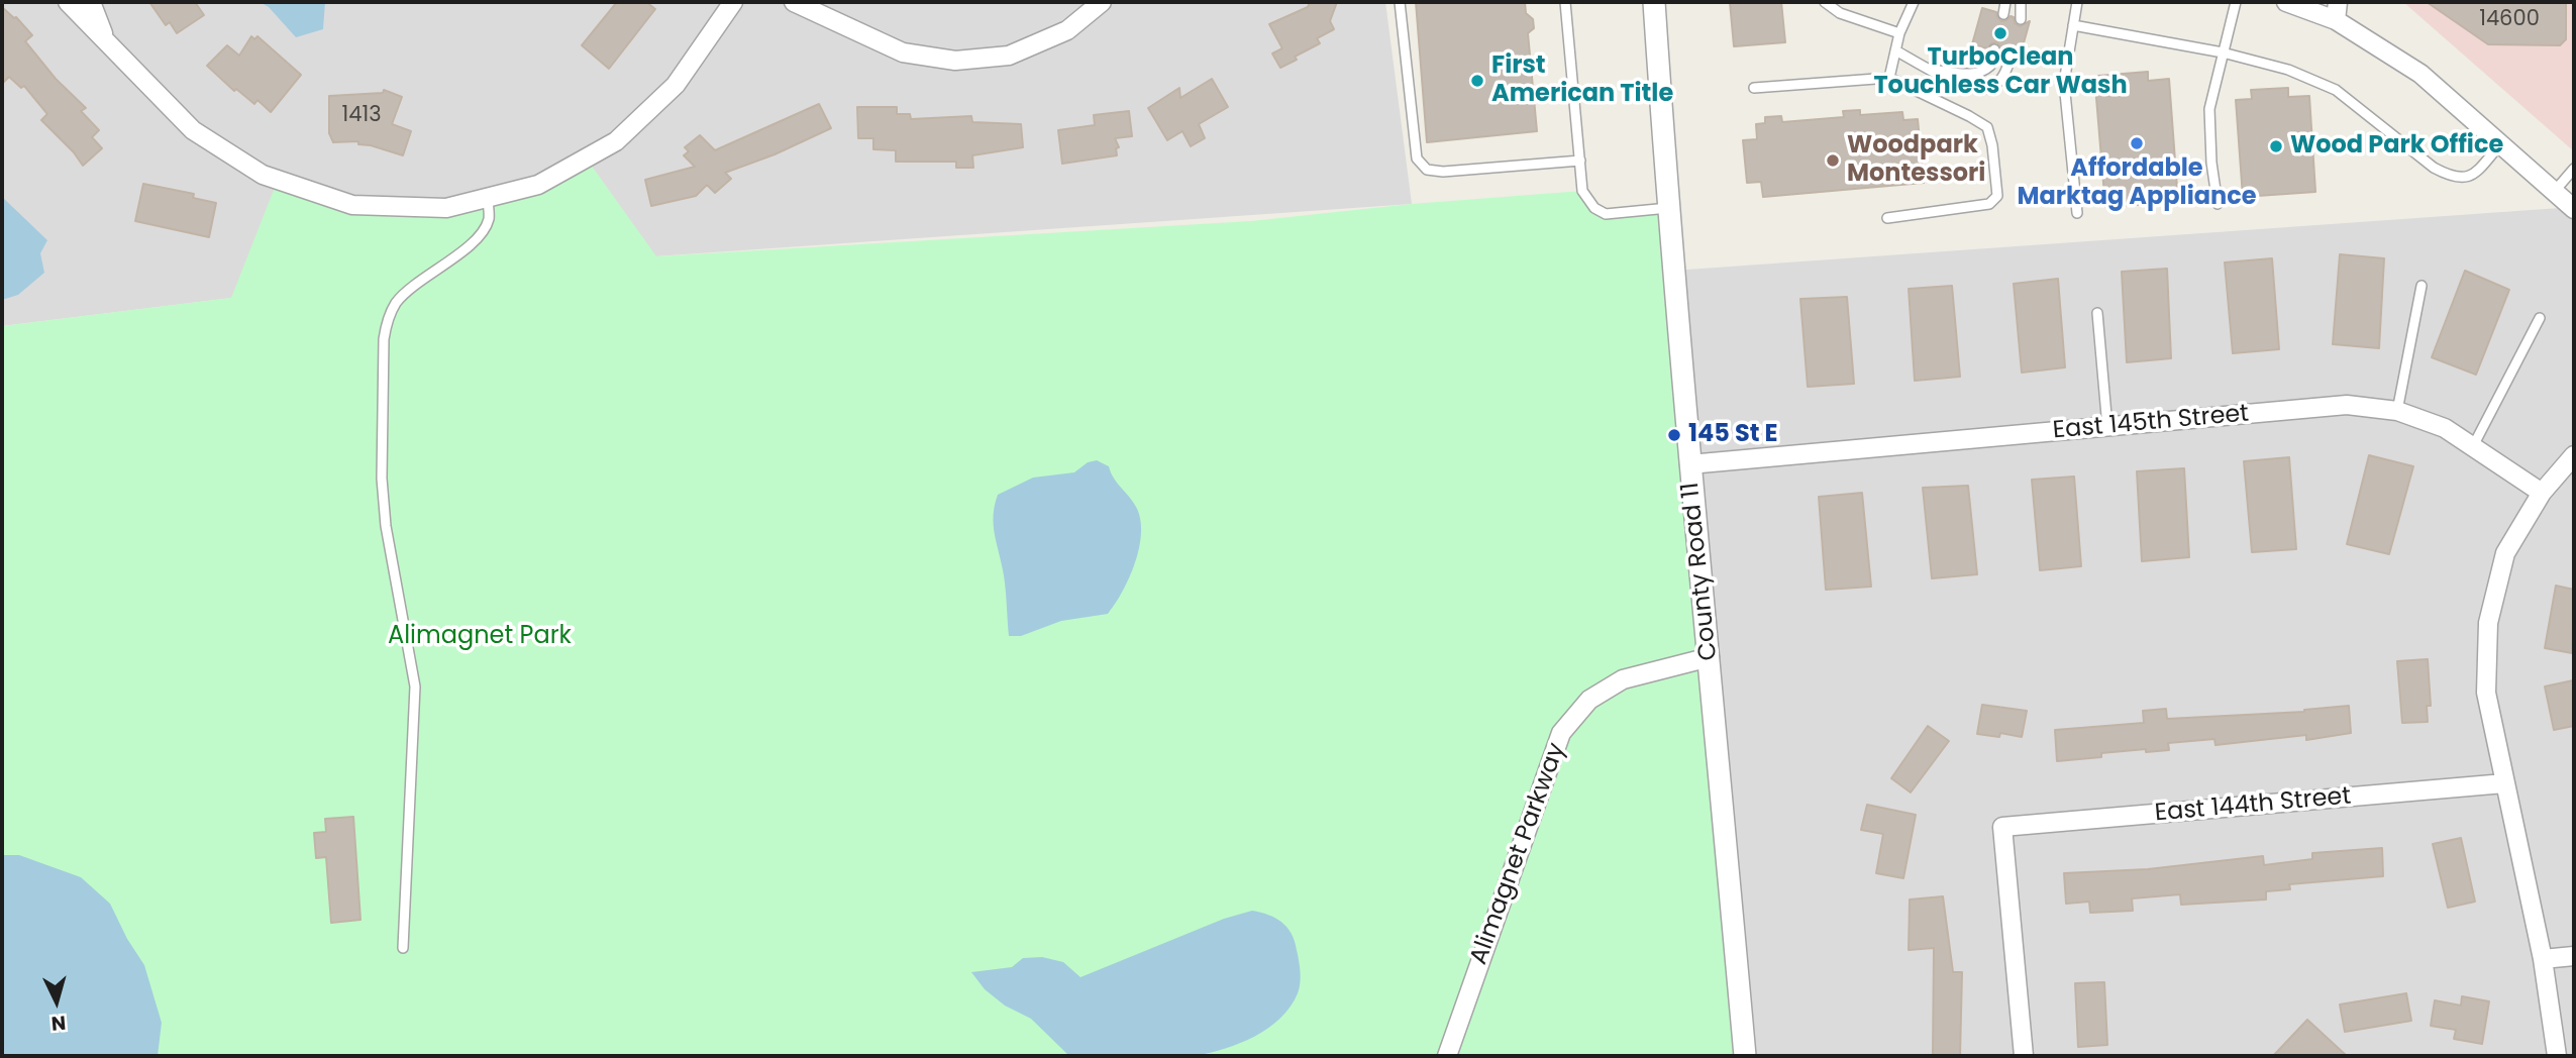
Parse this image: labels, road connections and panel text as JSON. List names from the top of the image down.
{
  "streets": {
    "street": [
      "East 145th Street",
      "County Road 11",
      "East 144th Street",
      "Alimagnet Parkway"
    ]
  },
  "crossings": [
    ["East 145th Street", "County Road 11"],
    ["County Road 11", "Alimagnet Parkway"]
  ],
  "parks": ["Alimagnet Park"],
  "places": [
    "TurboClean Touchless Car Wash",
    "First American Title",
    "Affordable Marktag Appliance",
    "Wood Park Office",
    "Woodpark Montessori",
    "145 St E"
  ],
  "house_numbers": ["14600", "1413"],
  "north": "bottom"
}
